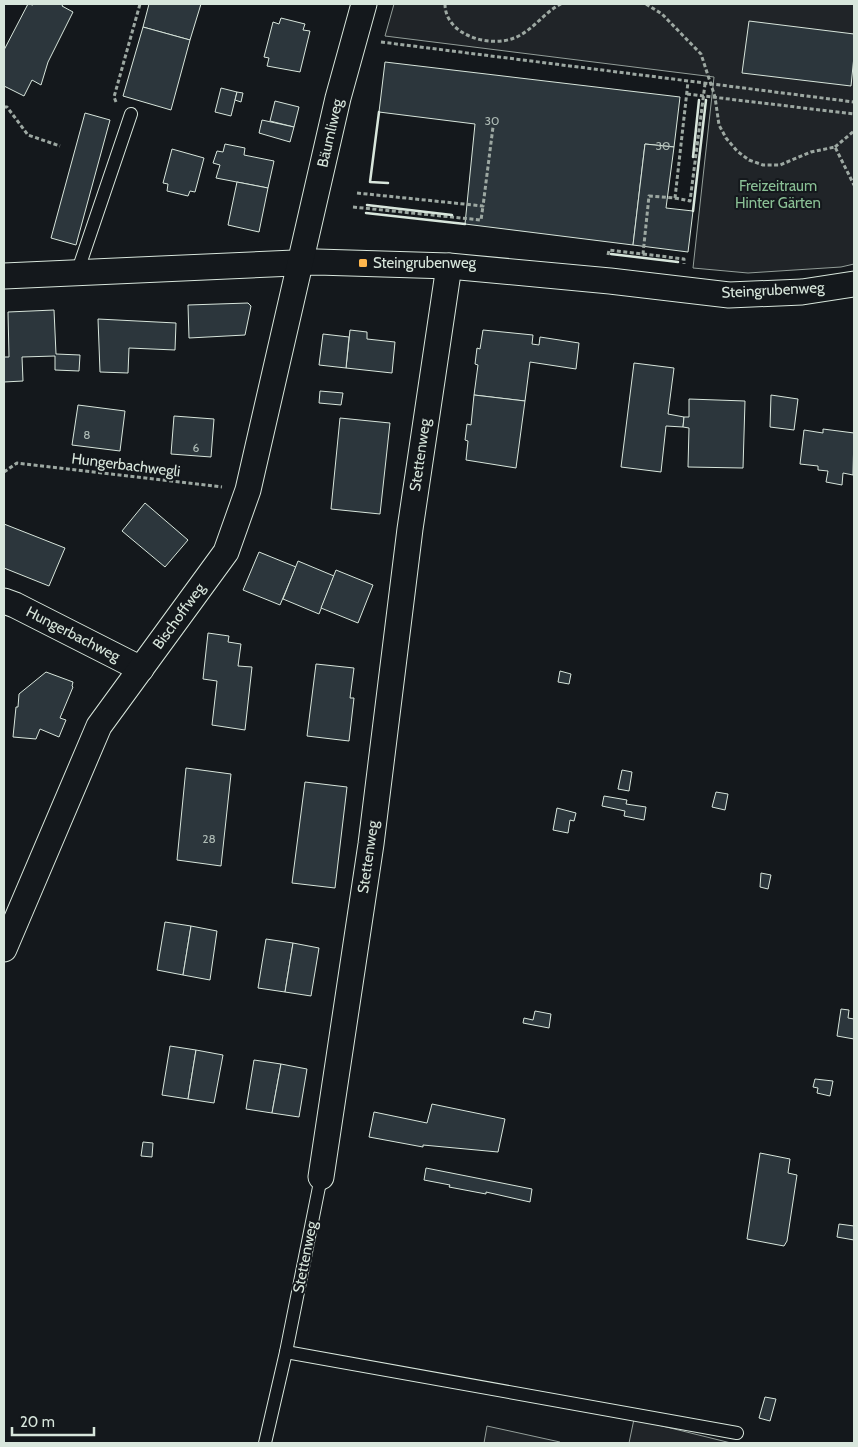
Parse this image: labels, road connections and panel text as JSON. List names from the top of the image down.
{
  "streets": {
    "street": [
      "Bäumliweg",
      "Steingrubenweg",
      "Stettenweg",
      "Bischoffweg",
      "Hungerbachweg"
    ],
    "path": ["Hungerbachwegli"]
  },
  "crossings": [
    ["Bäumliweg", "Steingrubenweg"],
    ["Bäumliweg", "Bischoffweg"],
    ["Steingrubenweg", "Stettenweg"],
    ["Steingrubenweg", "Bischoffweg"],
    ["Hungerbachwegli", "Bischoffweg"],
    ["Bischoffweg", "Hungerbachweg"]
  ],
  "parks": ["Freizeitraum Hinter Gärten"],
  "places": {
    "transit": ["Steingrubenweg"]
  },
  "house_numbers": [
    "30",
    "30",
    "8",
    "6",
    "28"
  ],
  "scale_bar": "20 m"
}
